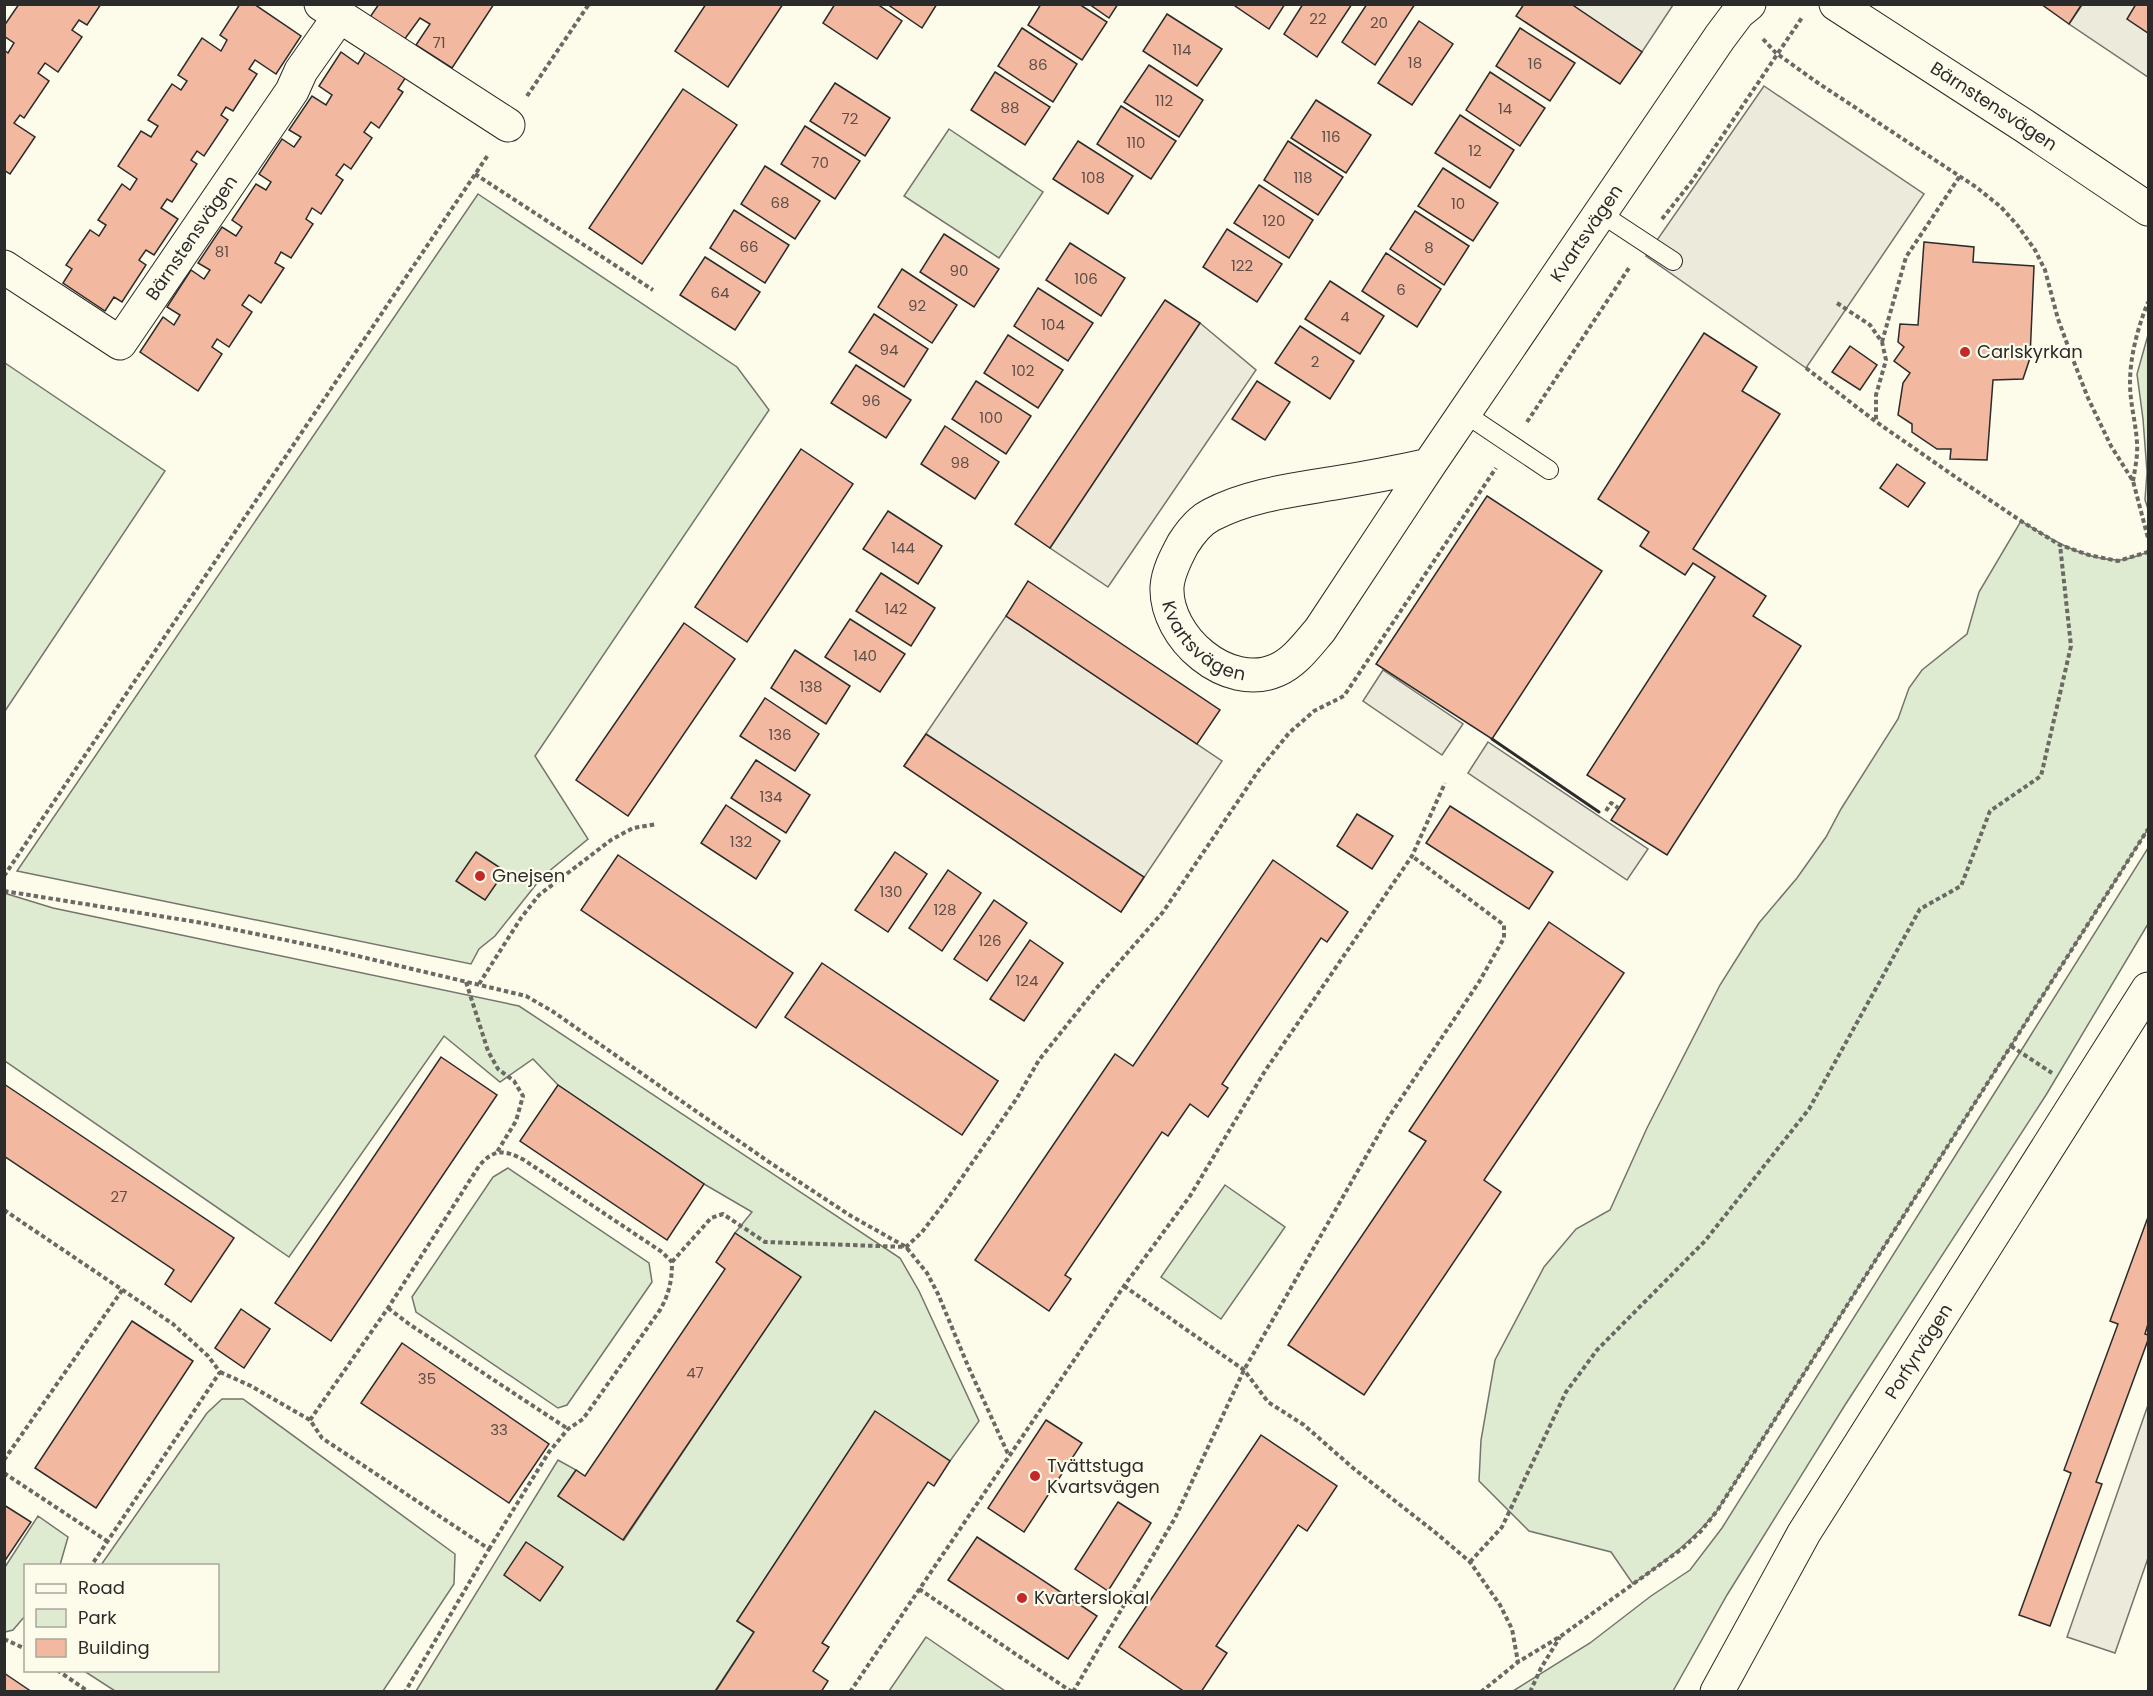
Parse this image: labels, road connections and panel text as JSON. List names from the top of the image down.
{
  "streets": {
    "street": ["Bärnstensvägen", "Kvartsvägen", "Porfyrvägen"]
  },
  "places": [
    "Carlskyrkan",
    "Gnejsen",
    "Tvättstuga Kvartsvägen",
    "Kvarterslokal"
  ],
  "house_numbers": [
    "22",
    "20",
    "71",
    "114",
    "18",
    "16",
    "86",
    "112",
    "88",
    "14",
    "72",
    "116",
    "110",
    "12",
    "70",
    "108",
    "118",
    "68",
    "10",
    "120",
    "66",
    "8",
    "81",
    "122",
    "90",
    "106",
    "6",
    "64",
    "92",
    "4",
    "104",
    "94",
    "2",
    "102",
    "96",
    "100",
    "98",
    "144",
    "142",
    "140",
    "138",
    "136",
    "134",
    "132",
    "130",
    "128",
    "126",
    "124",
    "27",
    "47",
    "35",
    "33"
  ],
  "legend": ["Road", "Park", "Building"]
}
